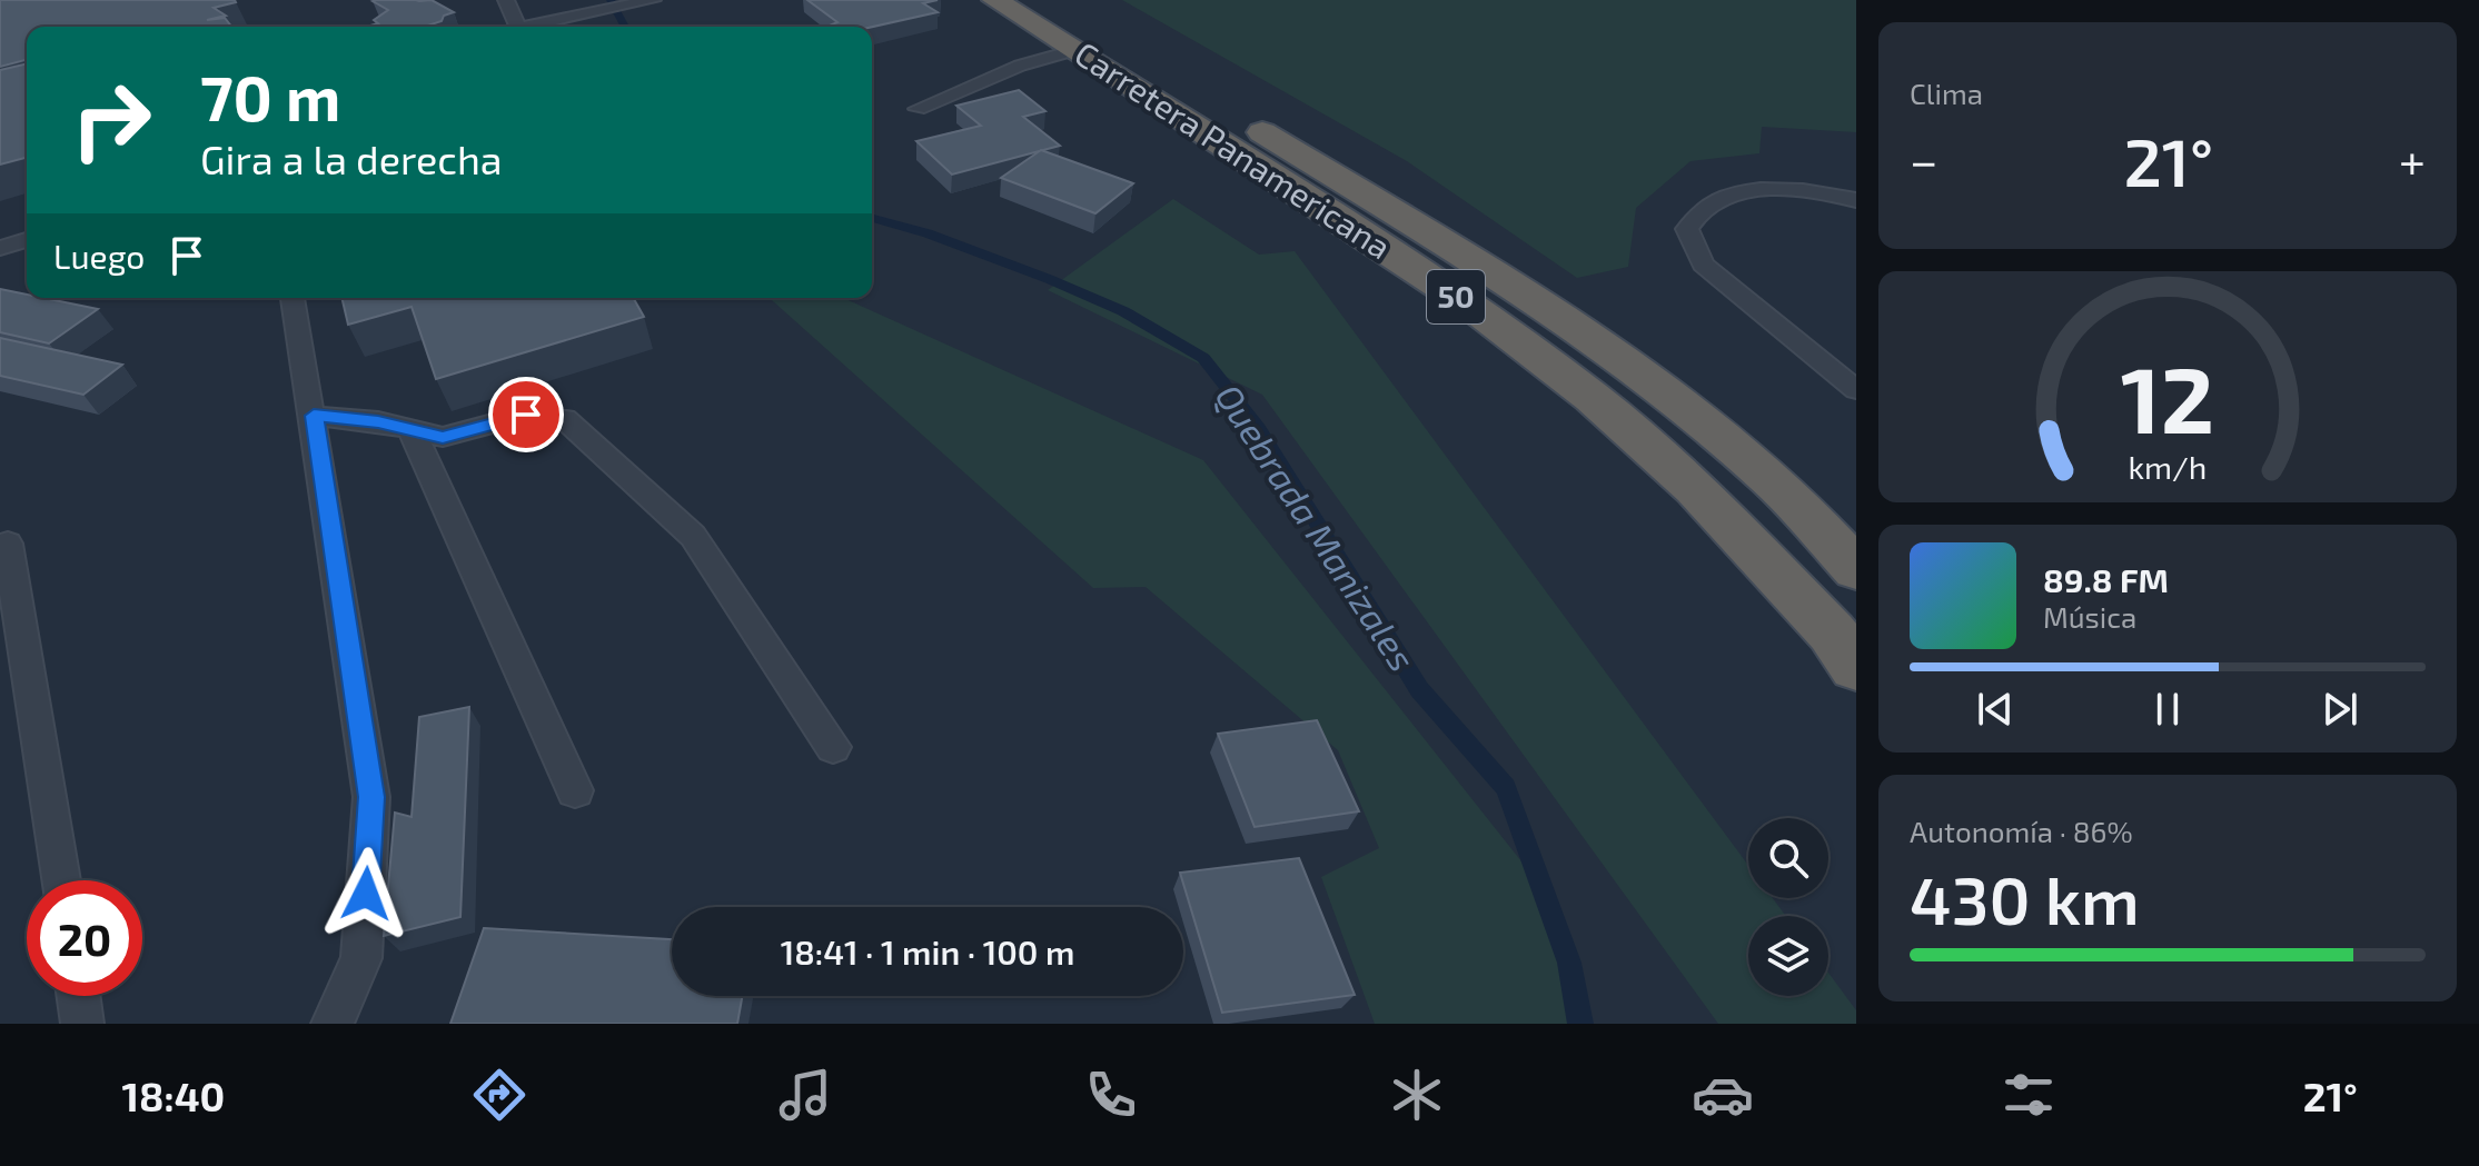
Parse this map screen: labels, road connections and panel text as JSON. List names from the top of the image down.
{
  "streets": {
    "highway": ["Carretera Panamericana", "50"]
  },
  "water": ["Quebrada Manizales"],
  "page": {
    "tile": [
      "Clima",
      ["Autonomía · 86%", "430 km"]
    ],
    "turn": ["70 m", "Gira a la derecha"],
    "heat": ["−", "21°", "+"],
    "then": "Luego",
    "song": ["89.8 FM", "Música"],
    "limit": "20",
    "trip": "18:41 · 1 min · 100 m",
    "tabs": ["18:40", "21°"],
    "gauge": ["12", "km/h"]
  }
}
